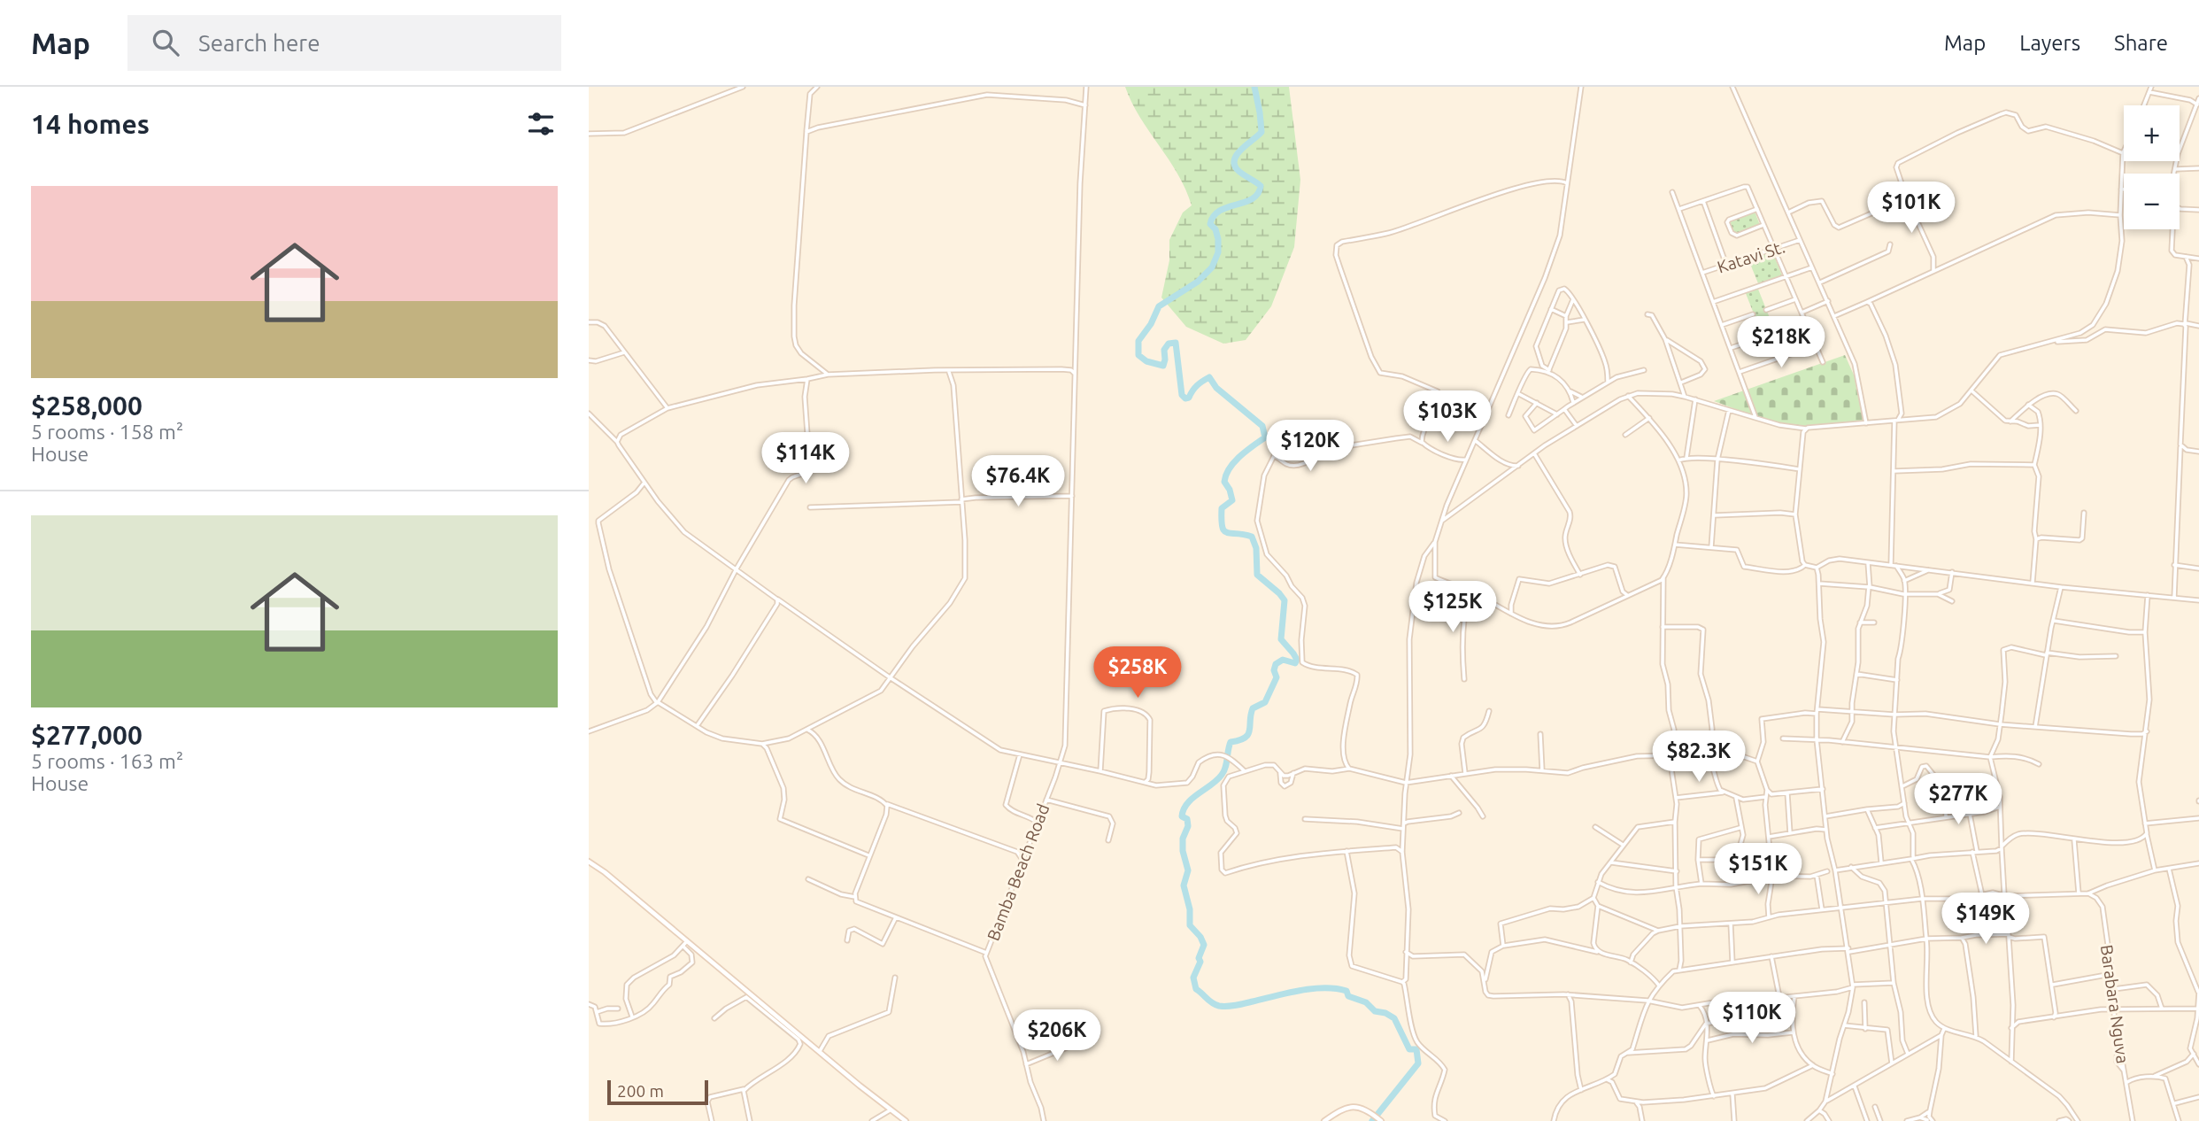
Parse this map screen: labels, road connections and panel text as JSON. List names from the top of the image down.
{
  "streets": {
    "street": ["Katavi St.", "Bamba Beach Road", "Barabara Nguva"]
  },
  "scale_bar": "200 m",
  "page": {
    "header": "Map",
    "search": "Search here",
    "nav": ["Map", "Layers", "Share"],
    "heading": "14 homes",
    "map_buttons": ["+", "−"],
    "list": [
      {
        "name": "$258,000",
        "note": "5 rooms · 158 m² · House"
      },
      {
        "name": "$277,000",
        "note": "5 rooms · 163 m² · House"
      }
    ],
    "price": [
      "$101K",
      "$218K",
      "$103K",
      "$120K",
      "$114K",
      "$76.4K",
      "$125K",
      "$258K",
      "$82.3K",
      "$277K",
      "$151K",
      "$149K",
      "$110K",
      "$206K"
    ],
    "scale": "200 m"
  }
}
